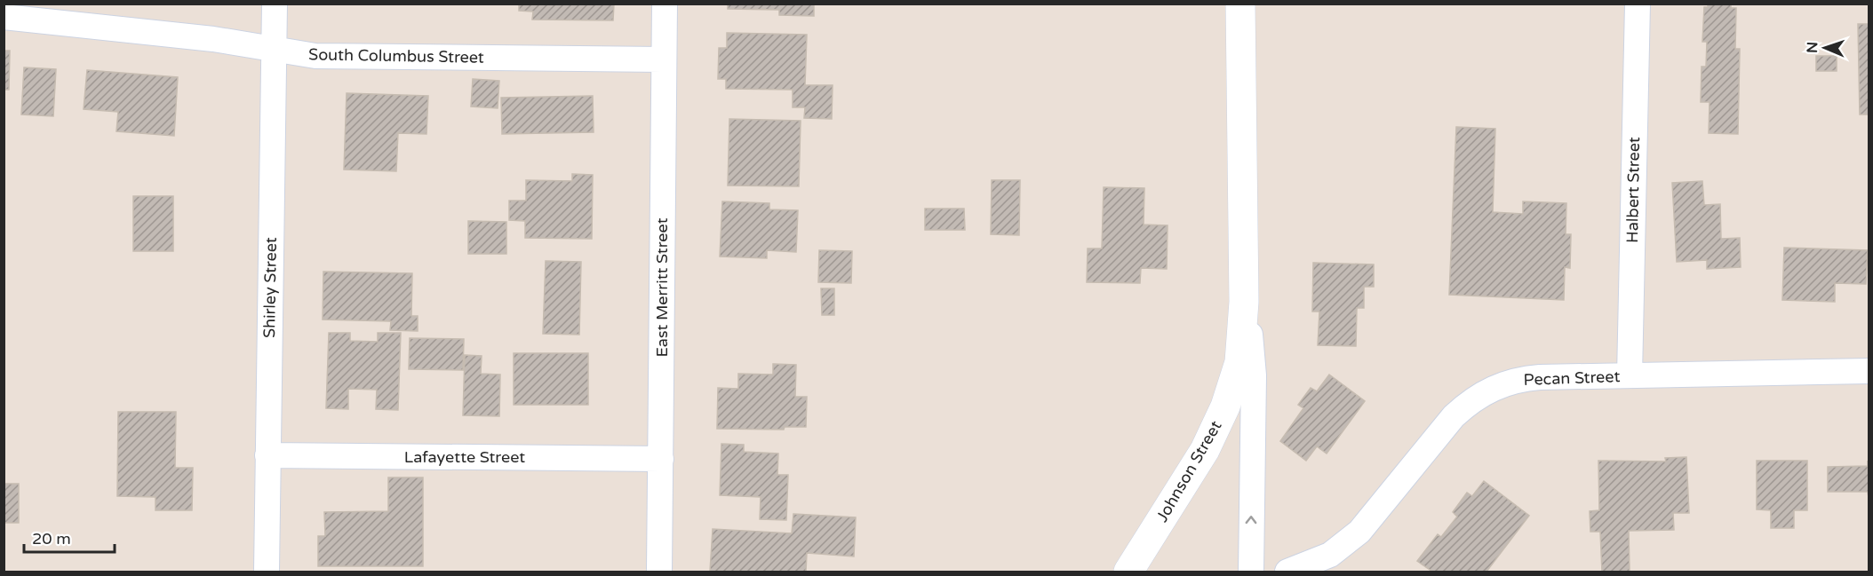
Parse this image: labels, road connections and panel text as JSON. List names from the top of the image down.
{
  "streets": {
    "street": [
      "South Columbus Street",
      "Halbert Street",
      "Shirley Street",
      "East Merritt Street",
      "Pecan Street",
      "Lafayette Street",
      "Johnson Street"
    ]
  },
  "crossings": [
    ["South Columbus Street", "Shirley Street"],
    ["South Columbus Street", "East Merritt Street"],
    ["Halbert Street", "Pecan Street"],
    ["Shirley Street", "Lafayette Street"],
    ["East Merritt Street", "Lafayette Street"]
  ],
  "scale_bar": "20 m",
  "north": "left"
}
